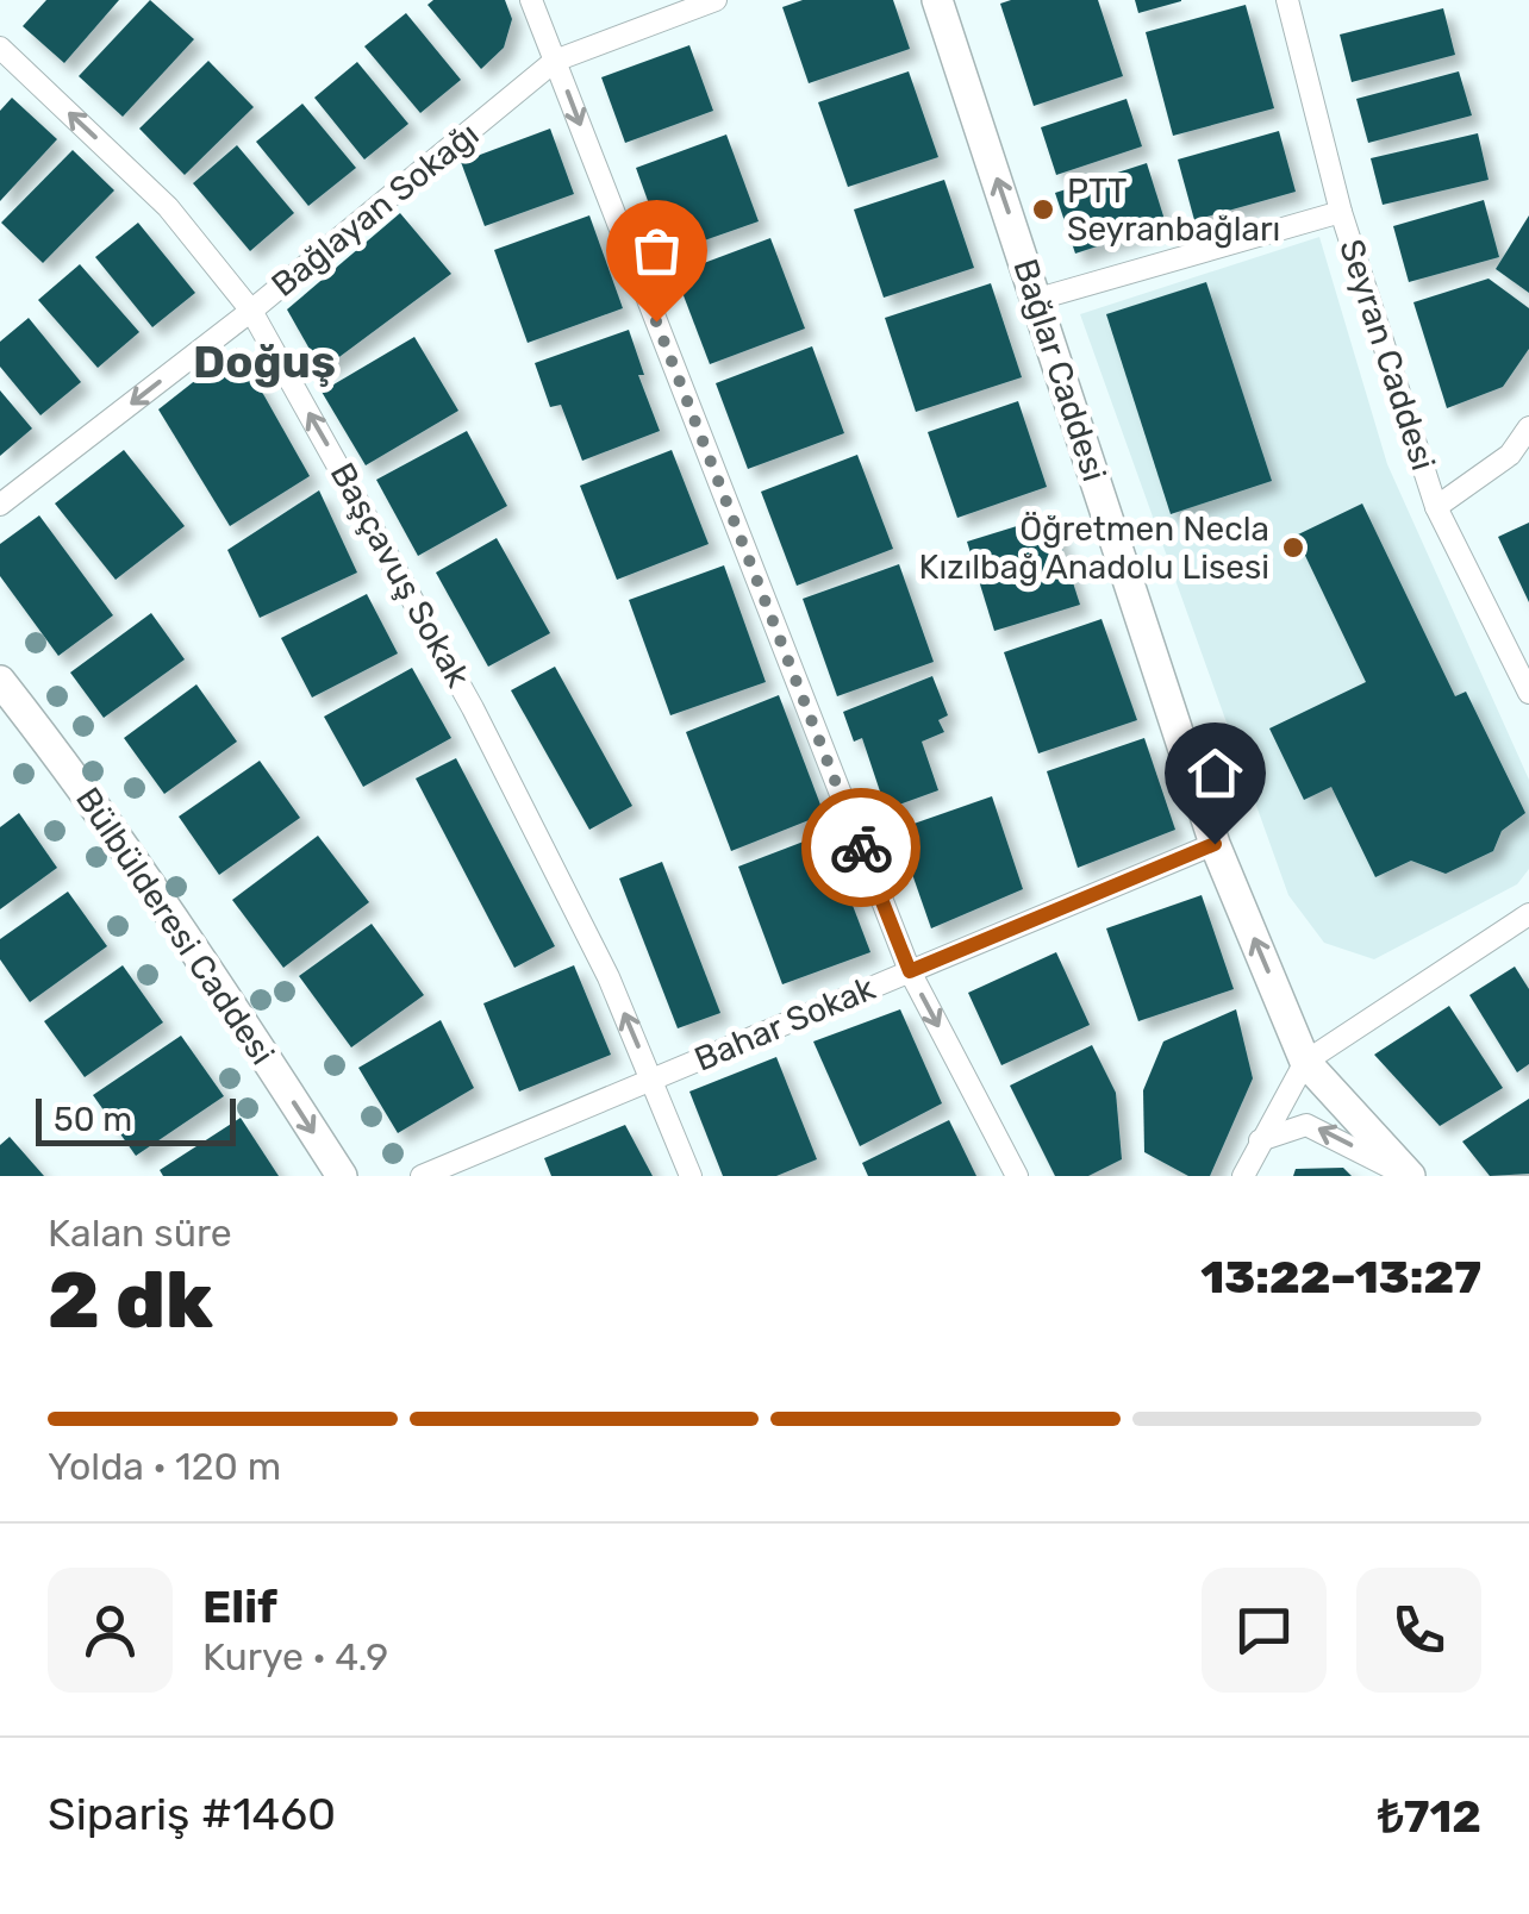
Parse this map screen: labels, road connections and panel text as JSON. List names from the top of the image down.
{
  "streets": {
    "main road": ["Bağlar Caddesi", "Bülbülderesi Caddesi"],
    "street": [
      "Bağlayan Sokağı",
      "Seyran Caddesi",
      "Başçavuş Sokak",
      "Bahar Sokak"
    ]
  },
  "crossings": [
    ["Bağlayan Sokağı", "Başçavuş Sokak"],
    ["Bağlar Caddesi", "Bahar Sokak"],
    ["Başçavuş Sokak", "Bahar Sokak"]
  ],
  "one_way": [
    "Bağlayan Sokağı",
    "Bağlar Caddesi",
    "Başçavuş Sokak",
    "Bülbülderesi Caddesi"
  ],
  "districts": ["Doğuş"],
  "places": ["PTT Seyranbağları", "Öğretmen Necla Kızılbağ Anadolu Lisesi"],
  "scale_bar": "50 m",
  "page": {
    "scale": "50 m",
    "heading": ["2 dk", "Kalan süre", "13:22–13:27"],
    "panel": [
      "Elif",
      "Kurye · 4.9",
      "Sipariş #1460",
      "₺712"
    ],
    "bar": "Yolda · 120 m"
  }
}
